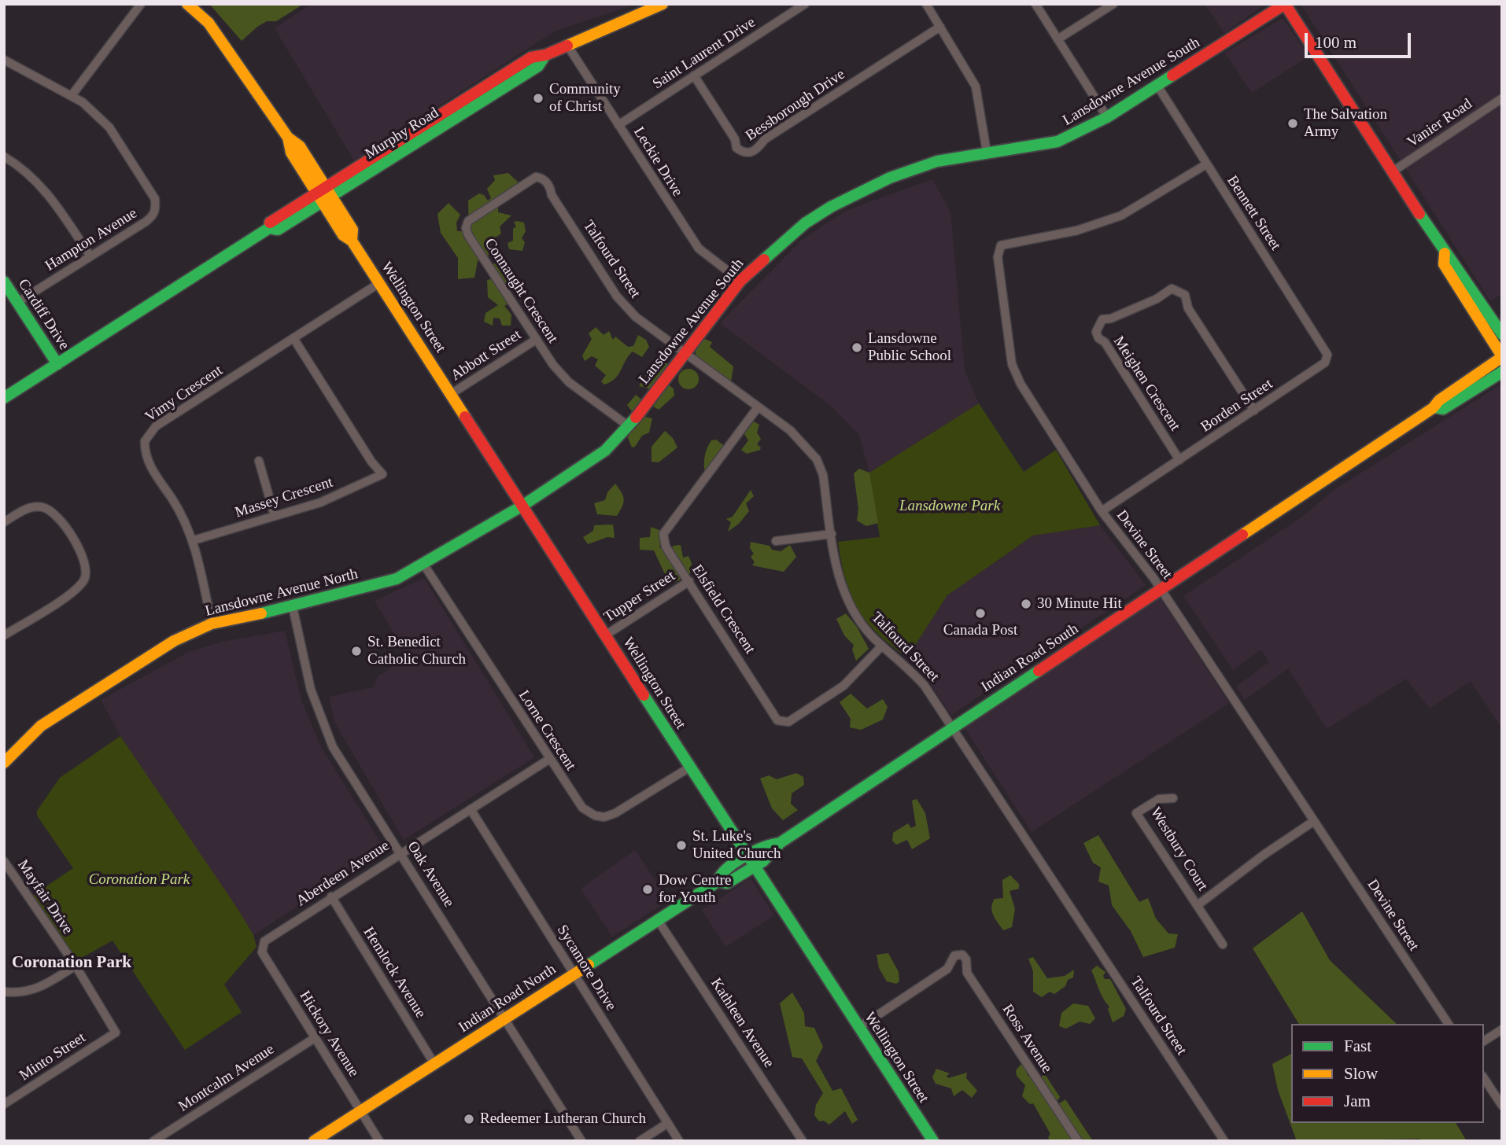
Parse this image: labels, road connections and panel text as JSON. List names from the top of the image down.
{
  "streets": {
    "main road": [
      "Lansdowne Avenue South",
      "Murphy Road",
      "Wellington Street",
      "Cardiff Drive",
      "Lansdowne Avenue North",
      "Indian Road South",
      "Indian Road North"
    ],
    "street": [
      "Saint Laurent Drive",
      "Bessborough Drive",
      "Vanier Road",
      "Leckie Drive",
      "Bennett Street",
      "Hampton Avenue",
      "Talfourd Street",
      "Connaught Crescent",
      "Abbott Street",
      "Meighen Crescent",
      "Vimy Crescent",
      "Borden Street",
      "Massey Crescent",
      "Devine Street",
      "Tupper Street",
      "Elsfield Crescent",
      "Lorne Crescent",
      "Westbury Court",
      "Aberdeen Avenue",
      "Oak Avenue",
      "Mayfair Drive",
      "Sycamore Drive",
      "Hemlock Avenue",
      "Kathleen Avenue",
      "Hickory Avenue",
      "Ross Avenue",
      "Minto Street",
      "Montcalm Avenue"
    ]
  },
  "crossings": [
    ["Saint Laurent Drive", "Bessborough Drive"],
    ["Saint Laurent Drive", "Leckie Drive"],
    ["Lansdowne Avenue South", "Leckie Drive"],
    ["Lansdowne Avenue South", "Bennett Street"],
    ["Lansdowne Avenue South", "Talfourd Street"],
    ["Lansdowne Avenue South", "Connaught Crescent"],
    ["Lansdowne Avenue South", "Wellington Street"],
    ["Lansdowne Avenue South", "Lansdowne Avenue North"],
    ["Murphy Road", "Leckie Drive"],
    ["Murphy Road", "Wellington Street"],
    ["Murphy Road", "Cardiff Drive"],
    ["Bennett Street", "Borden Street"],
    ["Bennett Street", "Devine Street"],
    ["Hampton Avenue", "Cardiff Drive"],
    ["Talfourd Street", "Connaught Crescent"],
    ["Talfourd Street", "Elsfield Crescent"],
    ["Talfourd Street", "Indian Road South"],
    ["Connaught Crescent", "Abbott Street"],
    ["Wellington Street", "Abbott Street"],
    ["Wellington Street", "Vimy Crescent"],
    ["Wellington Street", "Lansdowne Avenue North"],
    ["Wellington Street", "Tupper Street"],
    ["Wellington Street", "Indian Road South"],
    ["Wellington Street", "Lorne Crescent"],
    ["Wellington Street", "Indian Road North"],
    ["Wellington Street", "Ross Avenue"],
    ["Meighen Crescent", "Borden Street"],
    ["Vimy Crescent", "Massey Crescent"],
    ["Vimy Crescent", "Lansdowne Avenue North"],
    ["Borden Street", "Devine Street"],
    ["Devine Street", "Indian Road South"],
    ["Devine Street", "Westbury Court"],
    ["Lansdowne Avenue North", "Lorne Crescent"],
    ["Lansdowne Avenue North", "Oak Avenue"],
    ["Tupper Street", "Elsfield Crescent"],
    ["Indian Road South", "Indian Road North"],
    ["Lorne Crescent", "Aberdeen Avenue"],
    ["Aberdeen Avenue", "Oak Avenue"],
    ["Aberdeen Avenue", "Sycamore Drive"],
    ["Aberdeen Avenue", "Hemlock Avenue"],
    ["Aberdeen Avenue", "Hickory Avenue"],
    ["Oak Avenue", "Indian Road North"],
    ["Mayfair Drive", "Minto Street"],
    ["Sycamore Drive", "Indian Road North"],
    ["Hemlock Avenue", "Indian Road North"],
    ["Indian Road North", "Kathleen Avenue"],
    ["Indian Road North", "Hickory Avenue"],
    ["Hickory Avenue", "Montcalm Avenue"]
  ],
  "districts": ["Coronation Park"],
  "parks": ["Lansdowne Park", "Coronation Park"],
  "places": [
    "Community of Christ",
    "The Salvation Army",
    "Lansdowne Public School",
    "30 Minute Hit",
    "Canada Post",
    "St. Benedict Catholic Church",
    "St. Luke's United Church",
    "Dow Centre for Youth",
    "Redeemer Lutheran Church"
  ],
  "legend": ["Fast", "Slow", "Jam"],
  "scale_bar": "100 m"
}
